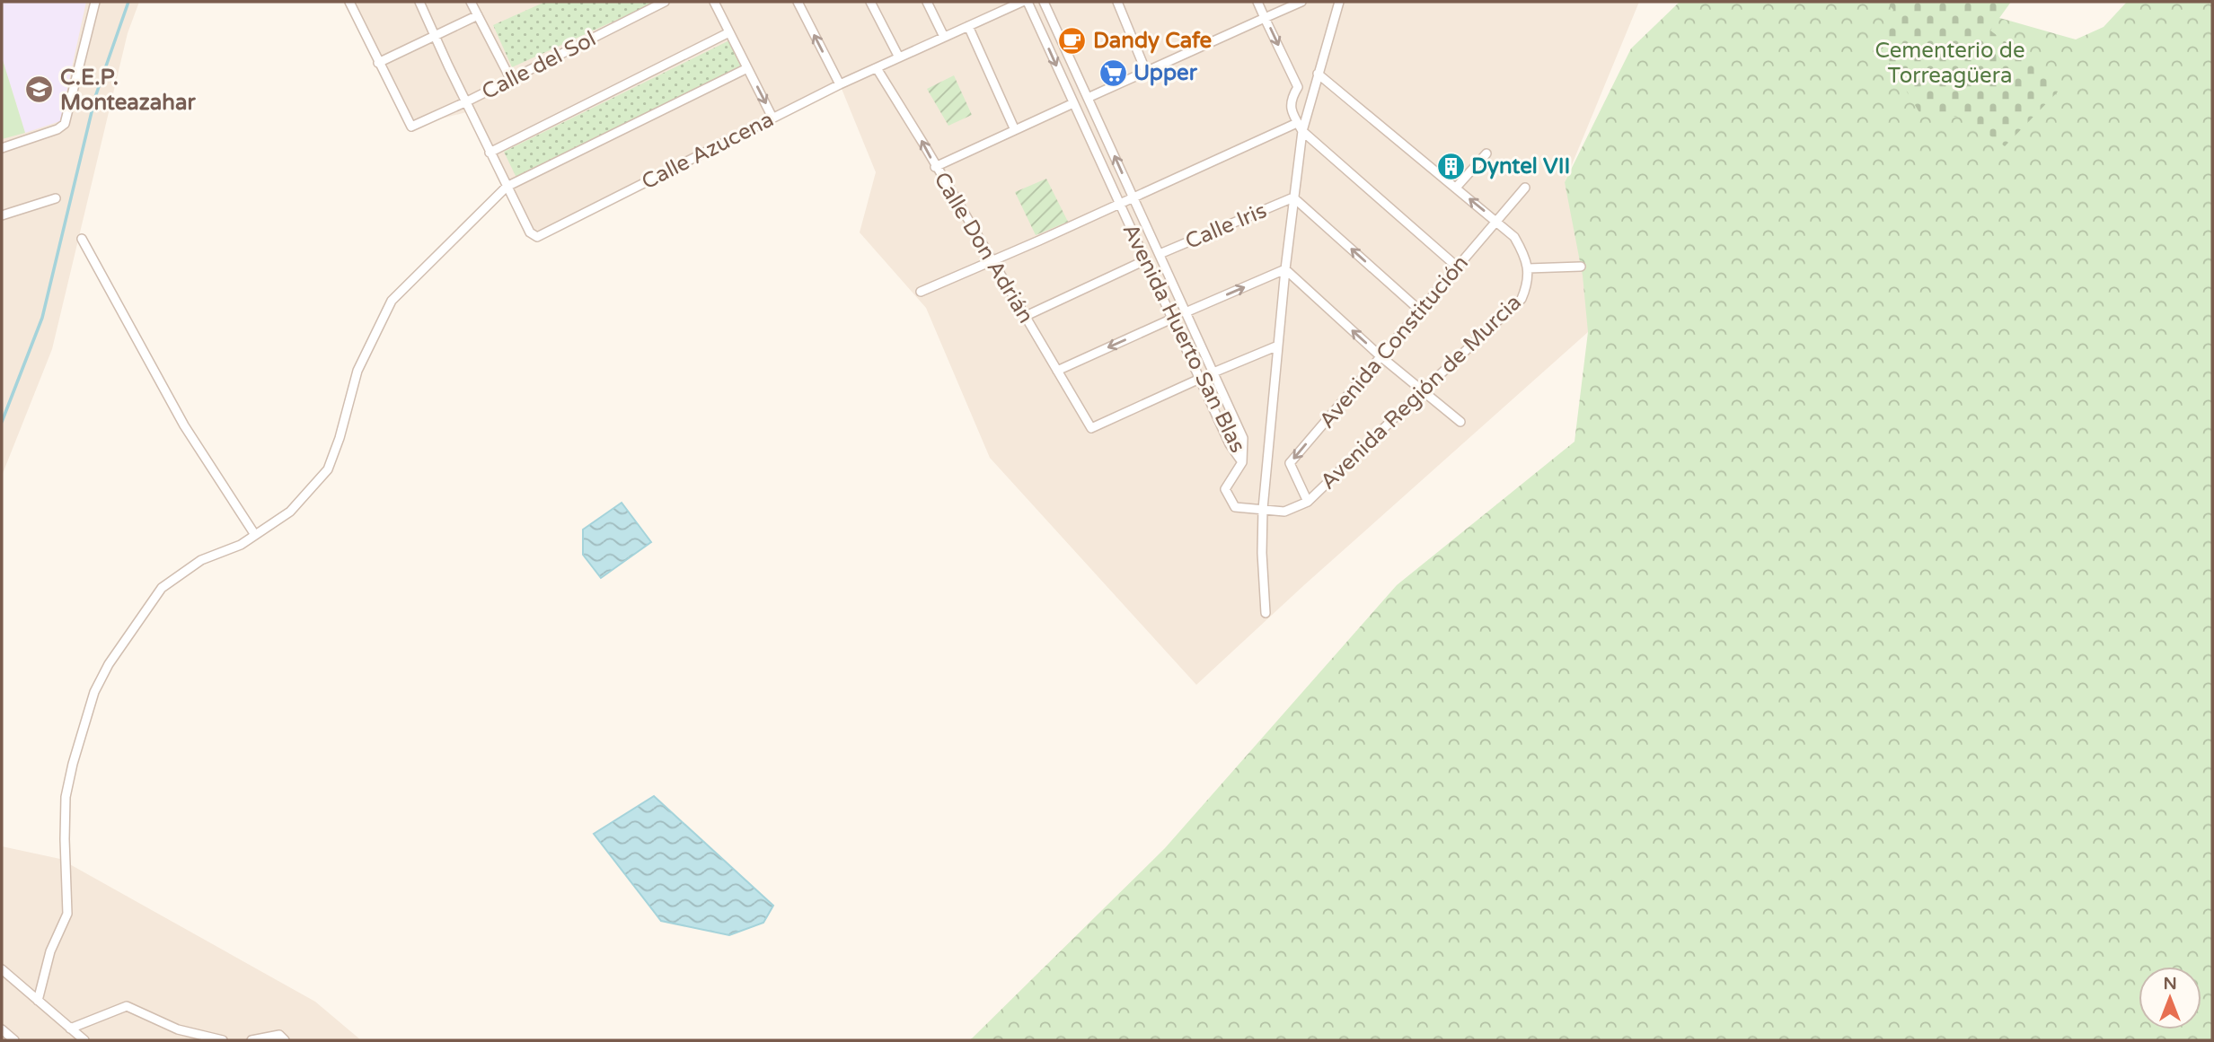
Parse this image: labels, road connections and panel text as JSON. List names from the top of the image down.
{
  "streets": {
    "street": [
      "Calle del Sol",
      "Calle Azucena",
      "Calle Iris",
      "Calle Don Adrián",
      "Avenida Huerto San Blas",
      "Avenida Constitución",
      "Avenida Región de Murcia"
    ]
  },
  "crossings": [
    ["Calle Azucena", "Calle Don Adrián"],
    ["Calle Iris", "Avenida Huerto San Blas"],
    ["Calle Don Adrián", "Avenida Huerto San Blas"],
    ["Avenida Huerto San Blas", "Avenida Región de Murcia"],
    ["Avenida Constitución", "Avenida Región de Murcia"]
  ],
  "parks": ["Cementerio de Torreagüera"],
  "places": {
    "cafe": ["Dandy Cafe"],
    "supermarket": ["Upper"],
    "school or university": ["C.E.P. Monteazahar"],
    "building": ["Dyntel VII"]
  },
  "north": "top"
}
